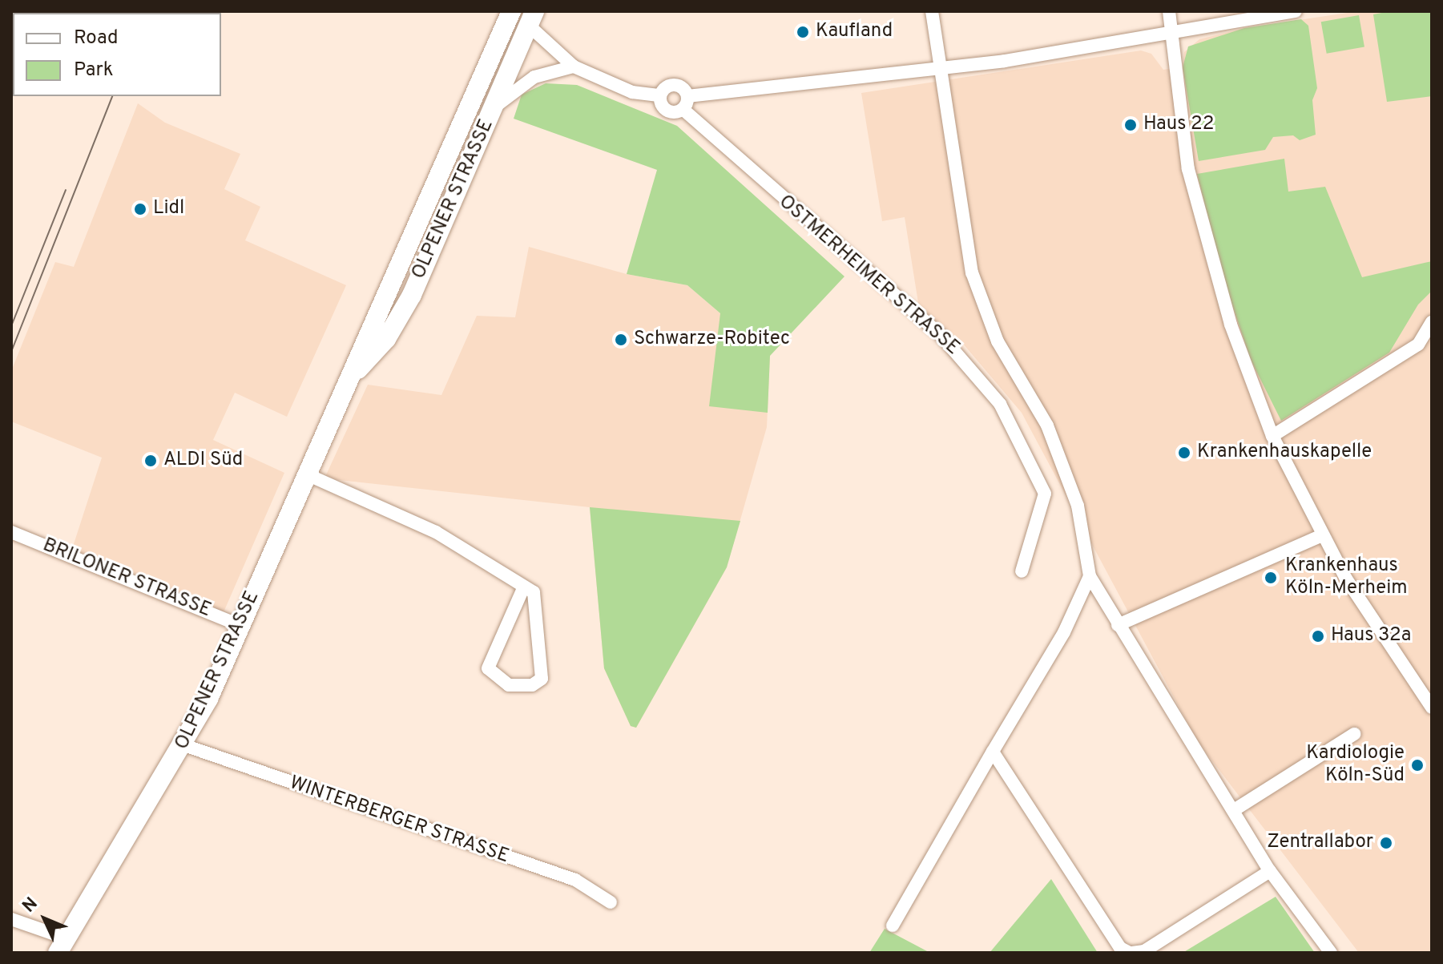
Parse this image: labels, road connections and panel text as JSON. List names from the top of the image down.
{
  "streets": {
    "main road": ["OLPENER STRASSE"],
    "street": ["OSTMERHEIMER STRASSE", "BRILONER STRASSE", "WINTERBERGER STRASSE"]
  },
  "crossings": [
    ["OLPENER STRASSE", "BRILONER STRASSE"],
    ["OLPENER STRASSE", "WINTERBERGER STRASSE"]
  ],
  "places": [
    "Kaufland",
    "Haus 22",
    "Lidl",
    "Schwarze-Robitec",
    "Krankenhauskapelle",
    "ALDI Süd",
    "Krankenhaus Köln-Merheim",
    "Haus 32a",
    "Kardiologie Köln-Süd",
    "Zentrallabor"
  ],
  "legend": ["Road", "Park"],
  "north": "top left"
}
